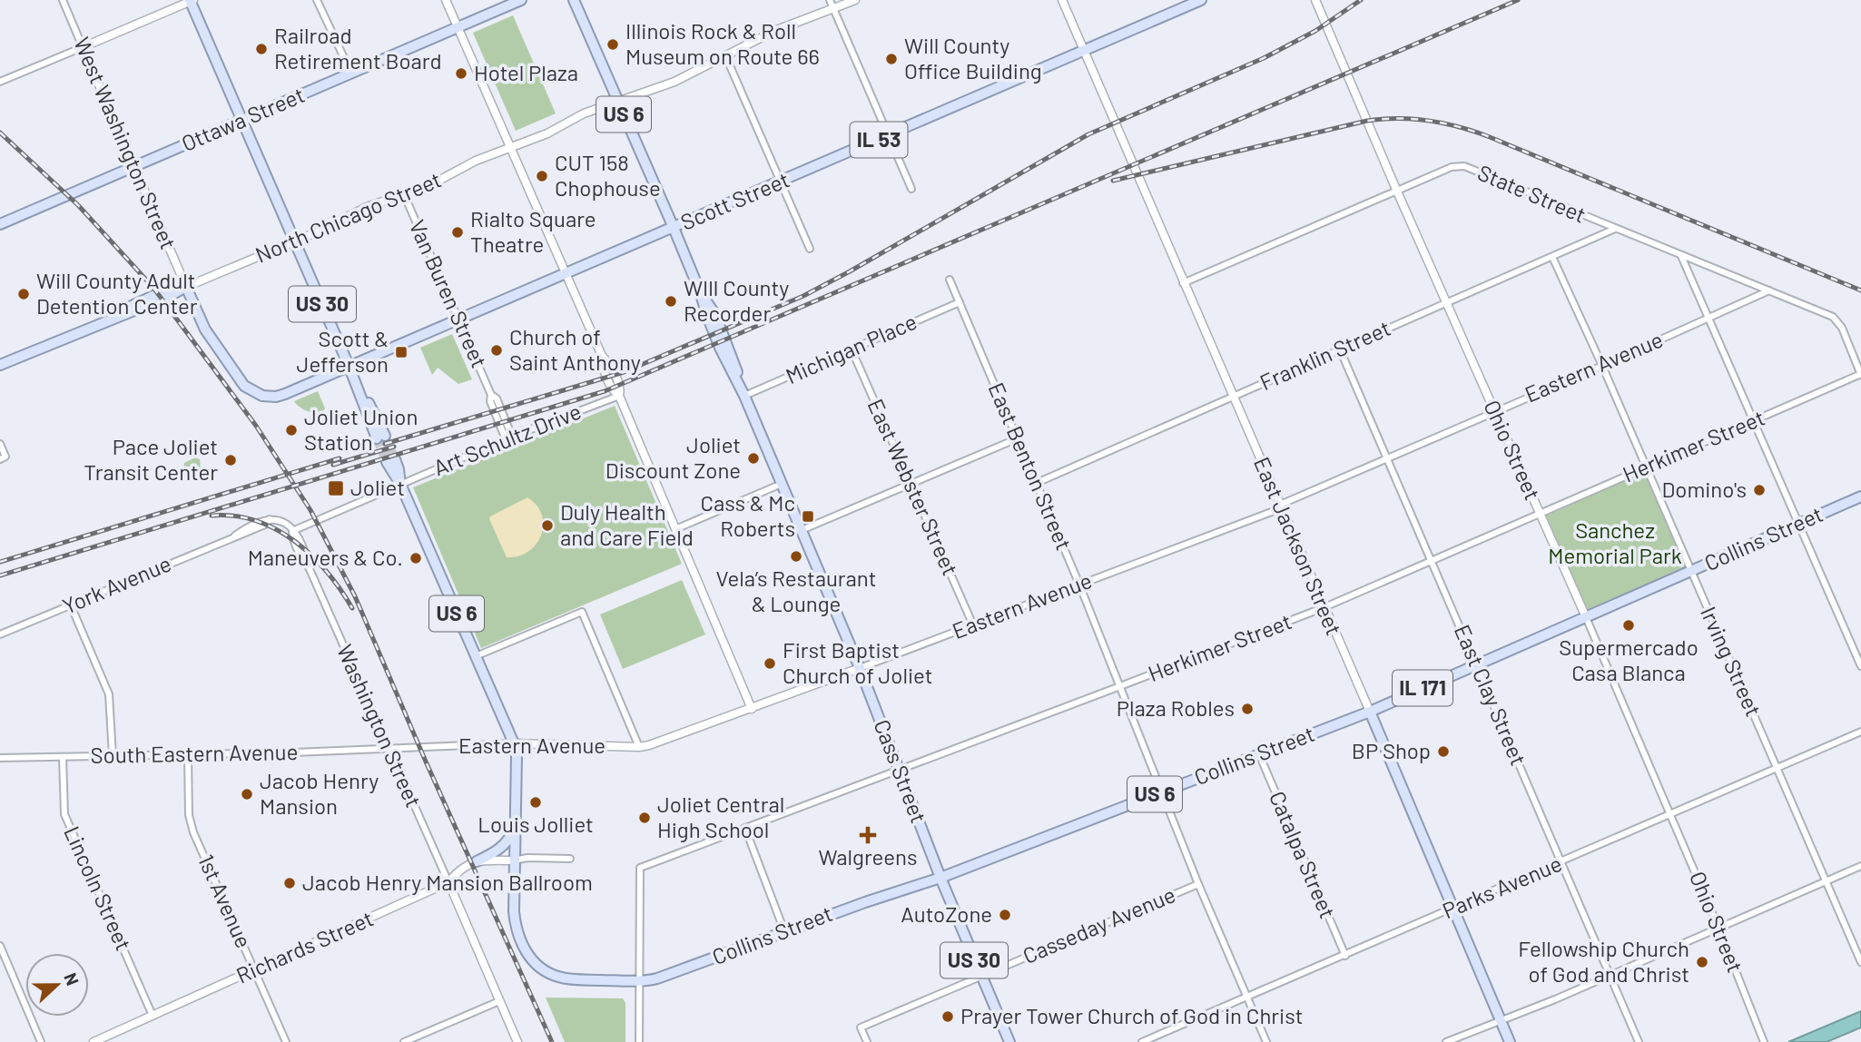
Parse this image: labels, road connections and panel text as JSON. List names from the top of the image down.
{
  "streets": {
    "main road": [
      "US 6",
      "Ottawa Street",
      "IL 53",
      "Scott Street",
      "US 30",
      "Collins Street",
      "East Jackson Street",
      "IL 171",
      "Cass Street"
    ],
    "street": [
      "West Washington Street",
      "State Street",
      "North Chicago Street",
      "Van Buren Street",
      "Michigan Place",
      "Franklin Street",
      "Eastern Avenue",
      "Art Schultz Drive",
      "Herkimer Street",
      "Ohio Street",
      "East Benton Street",
      "East Webster Street",
      "York Avenue",
      "Irving Street",
      "East Clay Street",
      "Washington Street",
      "South Eastern Avenue",
      "Catalpa Street",
      "Parks Avenue",
      "Lincoln Street",
      "1st Avenue",
      "Casseday Avenue",
      "Richards Street"
    ]
  },
  "crossings": [
    ["US 6", "Eastern Avenue"],
    ["US 6", "Art Schultz Drive"],
    ["US 6", "Collins Street"],
    ["Ottawa Street", "West Washington Street"],
    ["Ottawa Street", "US 30"],
    ["West Washington Street", "Scott Street"],
    ["West Washington Street", "North Chicago Street"],
    ["State Street", "Franklin Street"],
    ["State Street", "Eastern Avenue"],
    ["State Street", "Herkimer Street"],
    ["State Street", "Ohio Street"],
    ["State Street", "East Jackson Street"],
    ["Scott Street", "North Chicago Street"],
    ["Scott Street", "Van Buren Street"],
    ["Scott Street", "US 30"],
    ["Scott Street", "East Jackson Street"],
    ["Scott Street", "Cass Street"],
    ["North Chicago Street", "Van Buren Street"],
    ["North Chicago Street", "US 30"],
    ["North Chicago Street", "Cass Street"],
    ["Van Buren Street", "Art Schultz Drive"],
    ["Michigan Place", "East Benton Street"],
    ["Michigan Place", "East Webster Street"],
    ["Michigan Place", "Cass Street"],
    ["Franklin Street", "Ohio Street"],
    ["Franklin Street", "East Benton Street"],
    ["Franklin Street", "East Jackson Street"],
    ["Franklin Street", "Irving Street"],
    ["Franklin Street", "East Clay Street"],
    ["Eastern Avenue", "Ohio Street"],
    ["Eastern Avenue", "East Benton Street"],
    ["Eastern Avenue", "East Webster Street"],
    ["Eastern Avenue", "East Jackson Street"],
    ["Eastern Avenue", "Irving Street"],
    ["Eastern Avenue", "East Clay Street"],
    ["Eastern Avenue", "Washington Street"],
    ["Eastern Avenue", "South Eastern Avenue"],
    ["Eastern Avenue", "Cass Street"],
    ["Art Schultz Drive", "York Avenue"],
    ["Art Schultz Drive", "Washington Street"],
    ["Herkimer Street", "Ohio Street"],
    ["Herkimer Street", "East Benton Street"],
    ["Herkimer Street", "Collins Street"],
    ["Herkimer Street", "East Jackson Street"],
    ["Herkimer Street", "Irving Street"],
    ["Herkimer Street", "East Clay Street"],
    ["Herkimer Street", "Cass Street"],
    ["Ohio Street", "Collins Street"],
    ["Ohio Street", "Parks Avenue"],
    ["East Benton Street", "Collins Street"],
    ["East Benton Street", "Parks Avenue"],
    ["East Benton Street", "Casseday Avenue"],
    ["Collins Street", "East Jackson Street"],
    ["Collins Street", "Irving Street"],
    ["Collins Street", "East Clay Street"],
    ["Collins Street", "Cass Street"],
    ["Collins Street", "Catalpa Street"],
    ["East Jackson Street", "Parks Avenue"],
    ["York Avenue", "Washington Street"],
    ["Irving Street", "Parks Avenue"],
    ["East Clay Street", "Parks Avenue"],
    ["Washington Street", "South Eastern Avenue"],
    ["Washington Street", "Richards Street"],
    ["South Eastern Avenue", "Lincoln Street"],
    ["South Eastern Avenue", "1st Avenue"],
    ["Cass Street", "Casseday Avenue"],
    ["Catalpa Street", "Parks Avenue"],
    ["Lincoln Street", "Richards Street"],
    ["1st Avenue", "Richards Street"]
  ],
  "parks": ["Sanchez Memorial Park"],
  "places": {
    "other": [
      "Illinois Rock & Roll Museum on Route 66",
      "Railroad Retirement Board",
      "Will County Office Building",
      "Hotel Plaza",
      "CUT 158 Chophouse",
      "Rialto Square Theatre",
      "Will County Adult Detention Center",
      "WIll County Recorder",
      "Church of Saint Anthony",
      "Joliet Union Station",
      "Joliet Discount Zone",
      "Pace Joliet Transit Center",
      "Domino's",
      "Duly Health and Care Field",
      "Vela’s Restaurant & Lounge",
      "Maneuvers & Co.",
      "Supermercado Casa Blanca",
      "First Baptist Church of Joliet",
      "Plaza Robles",
      "BP Shop",
      "Jacob Henry Mansion",
      "Louis Jolliet",
      "Joliet Central High School",
      "Jacob Henry Mansion Ballroom",
      "AutoZone",
      "Fellowship Church of God and Christ",
      "Prayer Tower Church of God in Christ"
    ],
    "transit": ["Scott & Jefferson", "Joliet", "Cass & Mc Roberts"],
    "health": ["Walgreens"]
  },
  "north": "right"
}
